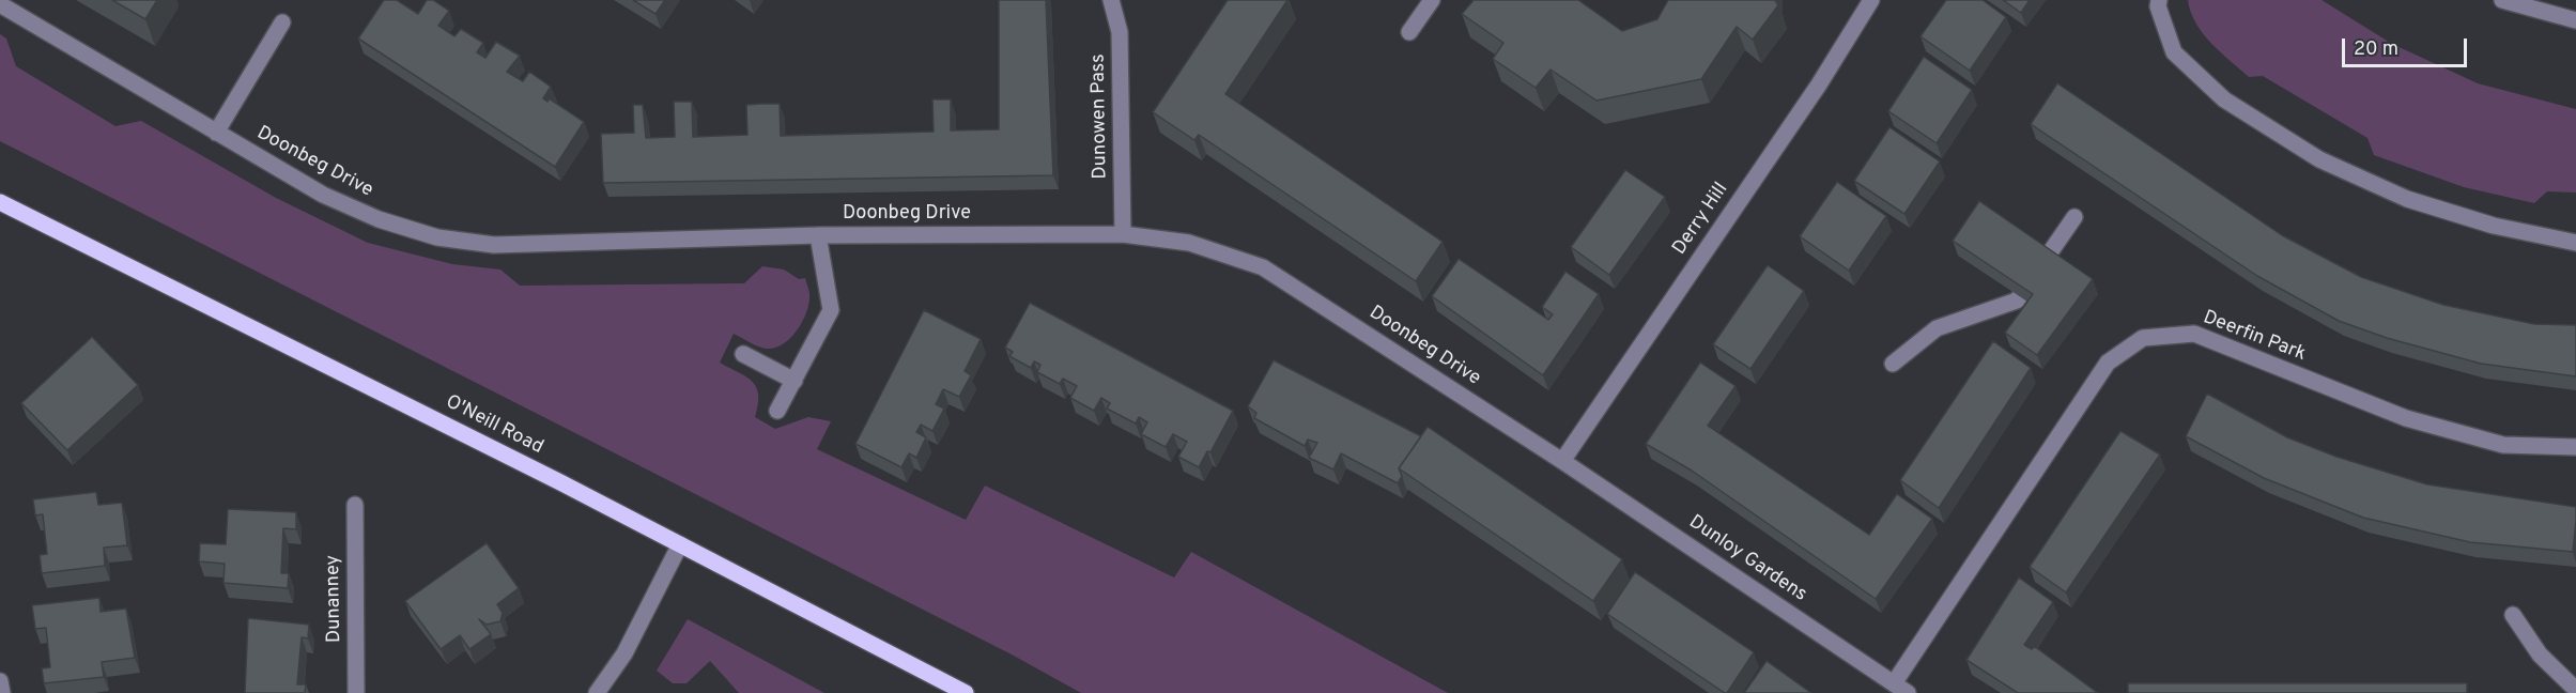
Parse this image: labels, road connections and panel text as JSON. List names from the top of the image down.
{
  "streets": {
    "main road": ["O'Neill Road"],
    "street": [
      "Dunowen Pass",
      "Doonbeg Drive",
      "Derry Hill",
      "Deerfin Park",
      "Dunloy Gardens",
      "Dunanney"
    ]
  },
  "crossings": [
    ["Dunowen Pass", "Doonbeg Drive"],
    ["Doonbeg Drive", "Derry Hill"],
    ["Doonbeg Drive", "Dunloy Gardens"],
    ["Derry Hill", "Dunloy Gardens"],
    ["Deerfin Park", "Dunloy Gardens"]
  ],
  "scale_bar": "20 m"
}
